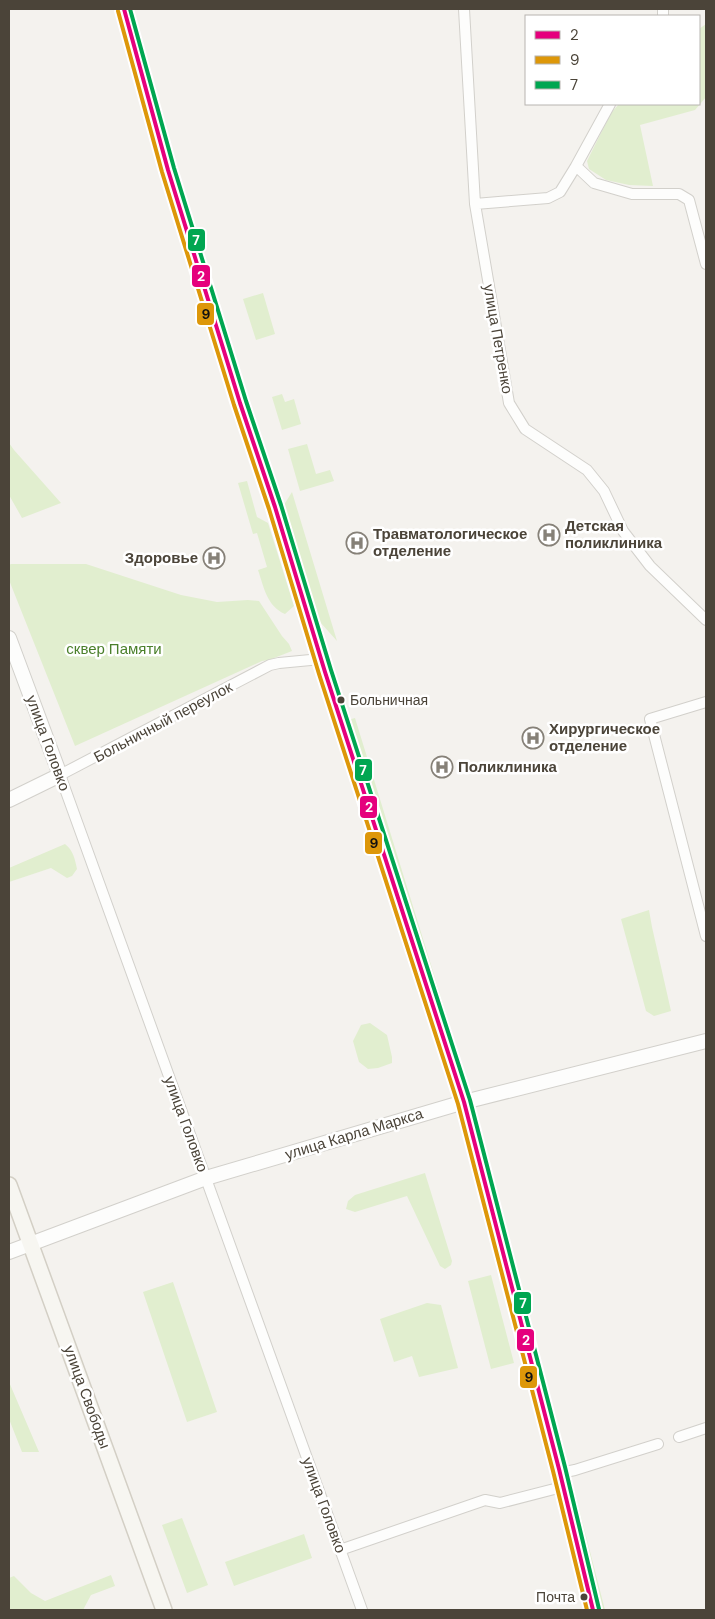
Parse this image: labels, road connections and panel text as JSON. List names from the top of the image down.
{
  "streets": {
    "main road": ["улица Свободы"],
    "street": [
      "улица Петренко",
      "Больничный переулок",
      "улица Головко",
      "улица Карла Маркса"
    ]
  },
  "crossings": [
    ["Больничный переулок", "улица Головко"],
    ["улица Головко", "улица Карла Маркса"],
    ["улица Карла Маркса", "улица Свободы"]
  ],
  "parks": ["сквер Памяти"],
  "places": {
    "hospital": [
      "Детская поликлиника",
      "Травматологическое отделение",
      "Здоровье",
      "Хирургическое отделение",
      "Поликлиника"
    ],
    "other": ["Больничная", "Почта"]
  },
  "lines": ["transit line 2", "transit line 7", "transit line 9"],
  "legend": ["2", "9", "7"]
}
